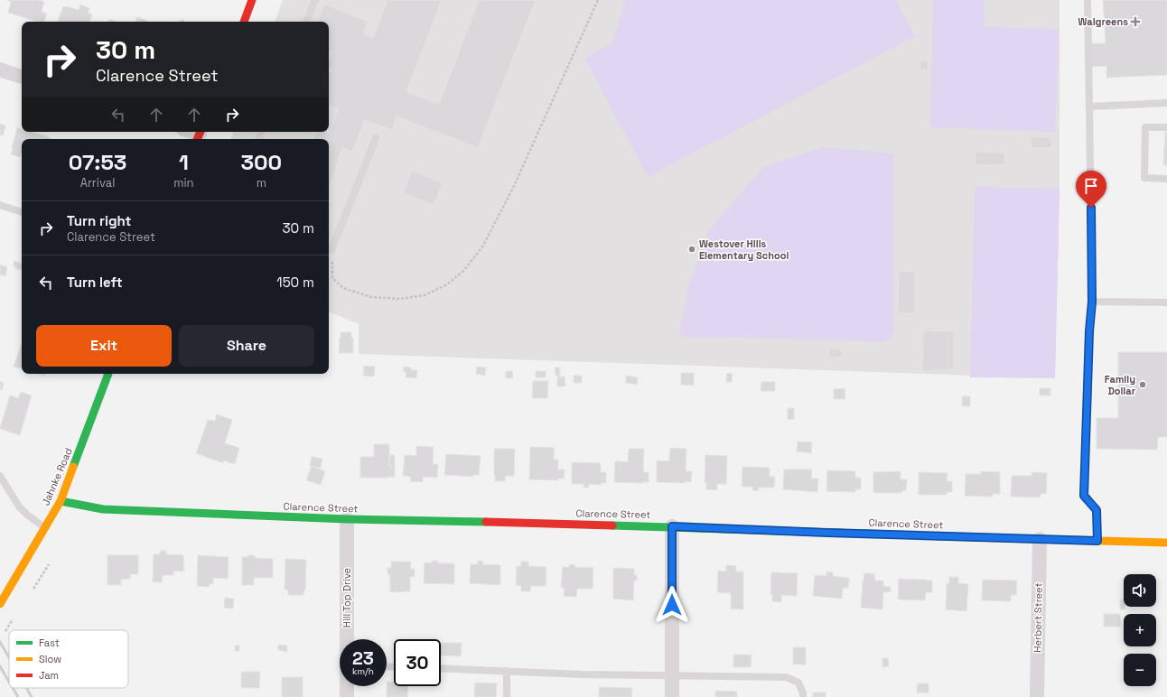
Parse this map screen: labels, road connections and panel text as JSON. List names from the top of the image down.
{
  "streets": {
    "street": [
      "Jahnke Road",
      "Clarence Street",
      "Hill Top Drive",
      "Herbert Street"
    ]
  },
  "crossings": [
    ["Jahnke Road", "Clarence Street"],
    ["Clarence Street", "Hill Top Drive"],
    ["Clarence Street", "Herbert Street"]
  ],
  "places": {
    "health": ["Walgreens"],
    "other": ["Westover Hills Elementary School", "Family Dollar"]
  },
  "legend": ["Fast", "Slow", "Jam"],
  "page": {
    "turn": ["30 m", "Clarence Street"],
    "eta": [
      "07:53",
      "Arrival",
      "1",
      "min",
      "300",
      "m"
    ],
    "list": [
      {
        "name": "Turn right",
        "note": "Clarence Street",
        "value": "30 m"
      },
      {
        "name": "Turn left",
        "value": "150 m"
      }
    ],
    "buttons": ["Exit", "Share"],
    "map_buttons": ["+", "−"],
    "speed": "23 km/h",
    "limit": "30"
  }
}
